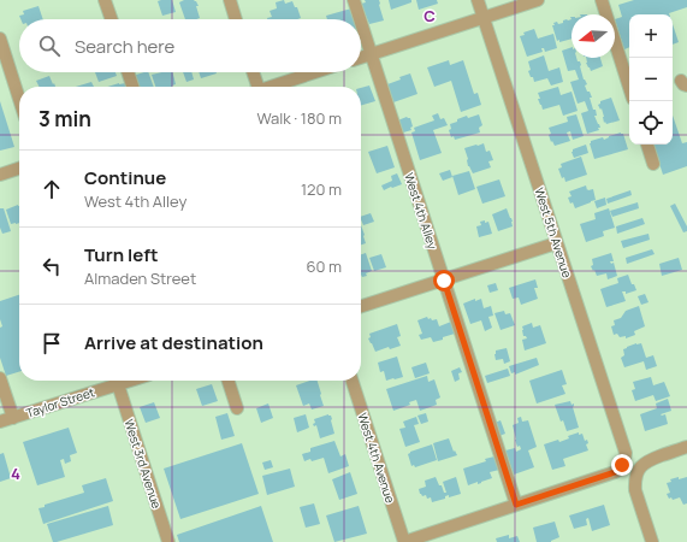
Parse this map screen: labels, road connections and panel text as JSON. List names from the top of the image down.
{
  "streets": {
    "street": [
      "West 4th Alley",
      "West 5th Avenue",
      "Taylor Street",
      "West 4th Avenue",
      "West 3rd Avenue"
    ]
  },
  "crossings": [
    ["West 4th Alley", "West 5th Avenue"],
    ["Taylor Street", "West 3rd Avenue"]
  ],
  "north": "left",
  "page": {
    "map_buttons": ["+", "−"],
    "search": "Search here",
    "heading": ["3 min", "Walk · 180 m"],
    "list": [
      ["Continue", "West 4th Alley", "120 m"],
      ["Turn left", "Almaden Street", "60 m"],
      "Arrive at destination"
    ]
  },
  "grid": {
    "columns": ["C"],
    "rows": ["4"]
  }
}
